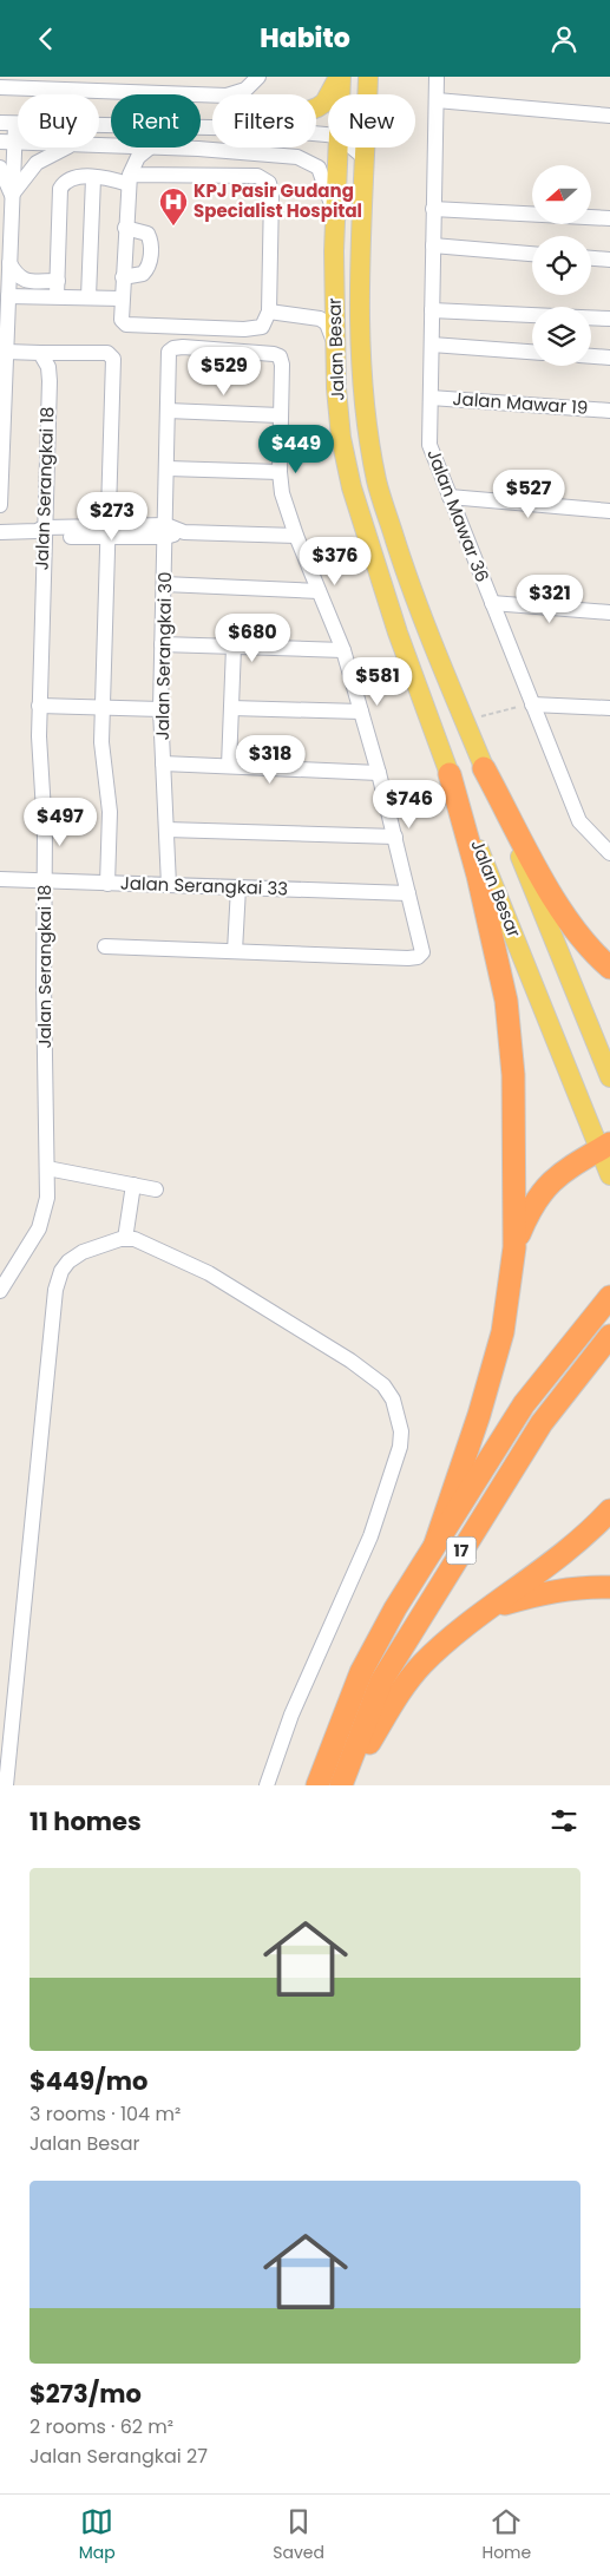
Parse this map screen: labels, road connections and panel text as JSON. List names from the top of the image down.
{
  "streets": {
    "highway": ["17"],
    "main road": ["Jalan Besar"],
    "street": [
      "Jalan Mawar 19",
      "Jalan Serangkai 18",
      "Jalan Mawar 36",
      "Jalan Serangkai 30",
      "Jalan Serangkai 33"
    ]
  },
  "crossings": [
    ["Jalan Mawar 19", "Jalan Mawar 36"],
    ["Jalan Serangkai 18", "Jalan Serangkai 33"],
    ["Jalan Serangkai 30", "Jalan Serangkai 33"]
  ],
  "places": {
    "hospital": ["KPJ Pasir Gudang Specialist Hospital"]
  },
  "north": "left",
  "page": {
    "header": "Habito",
    "chip": [
      "Buy",
      "Rent",
      "Filters",
      "New"
    ],
    "price": [
      "$529",
      "$449",
      "$527",
      "$273",
      "$376",
      "$321",
      "$680",
      "$581",
      "$318",
      "$746",
      "$497"
    ],
    "heading": "11 homes",
    "list": [
      {
        "name": "$449/mo",
        "note": "3 rooms · 104 m² · Jalan Besar"
      },
      {
        "name": "$273/mo",
        "note": "2 rooms · 62 m² · Jalan Serangkai 27"
      }
    ],
    "tabs": ["Map", "Saved", "Home"]
  }
}
